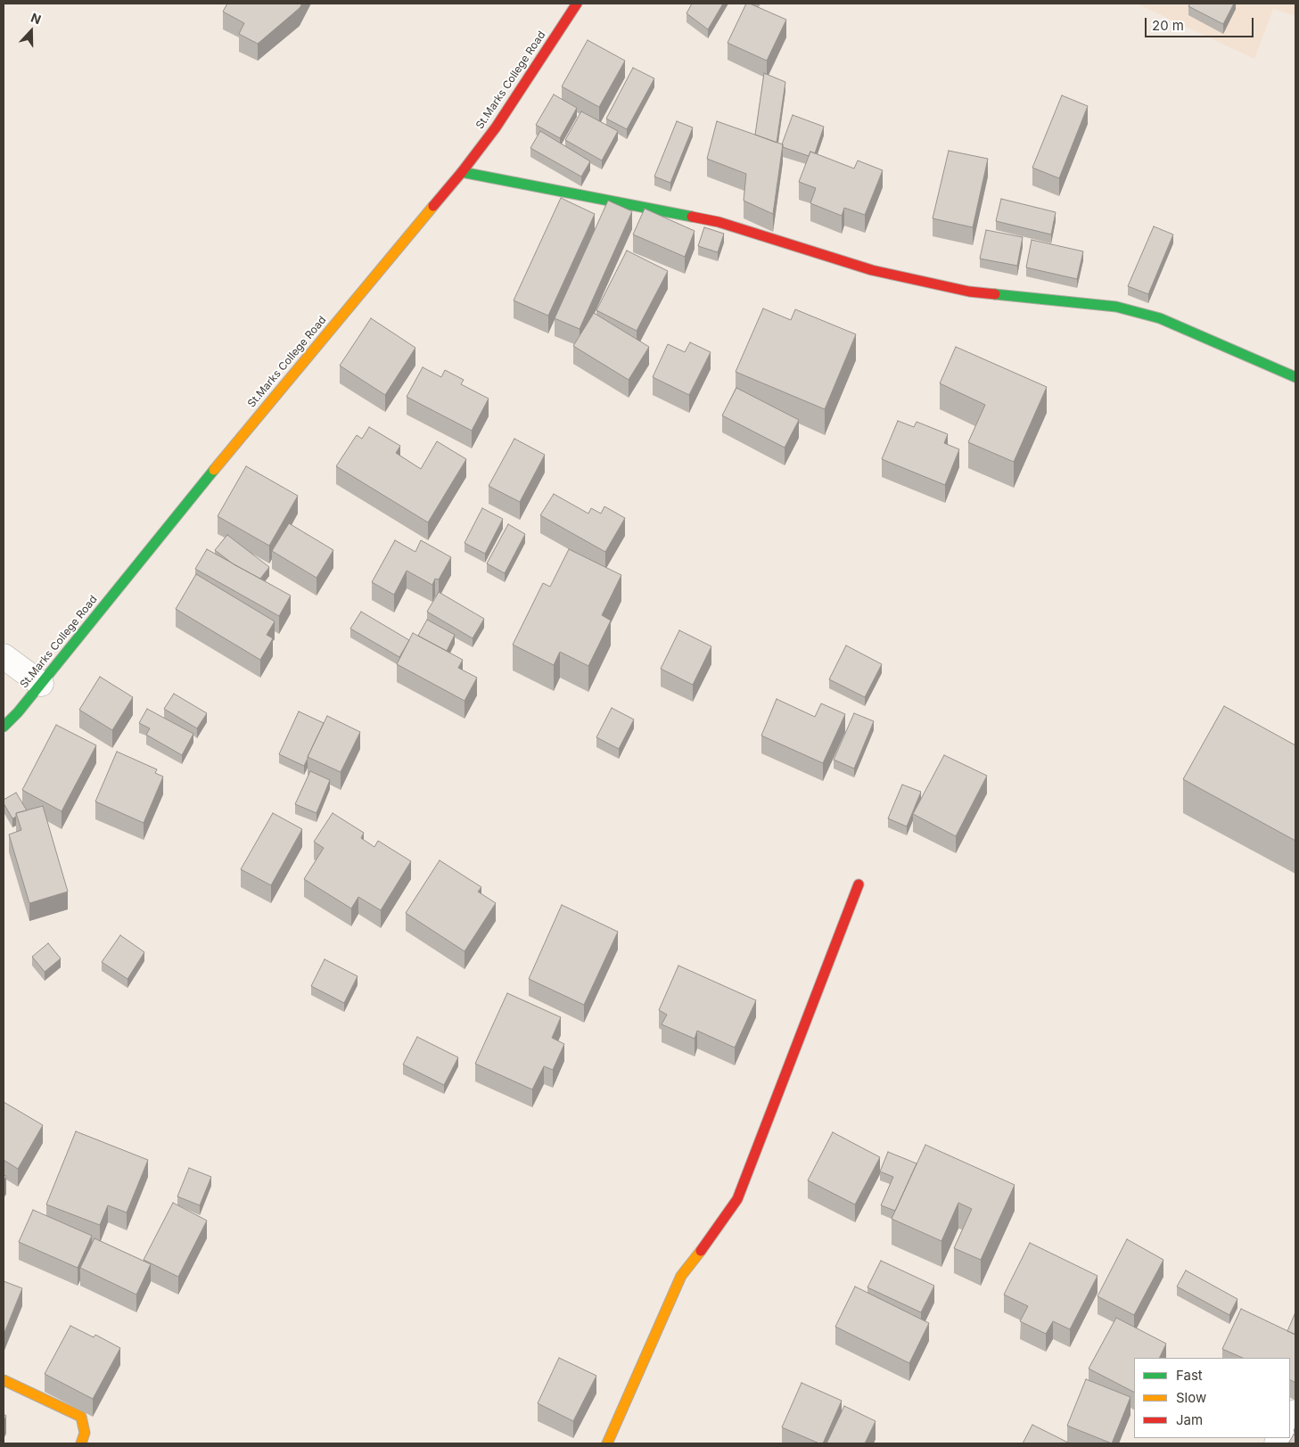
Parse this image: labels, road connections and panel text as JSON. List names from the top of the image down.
{
  "streets": {
    "street": ["St.Marks College Road"]
  },
  "legend": ["Fast", "Slow", "Jam"],
  "scale_bar": "20 m",
  "north": "top"
}
